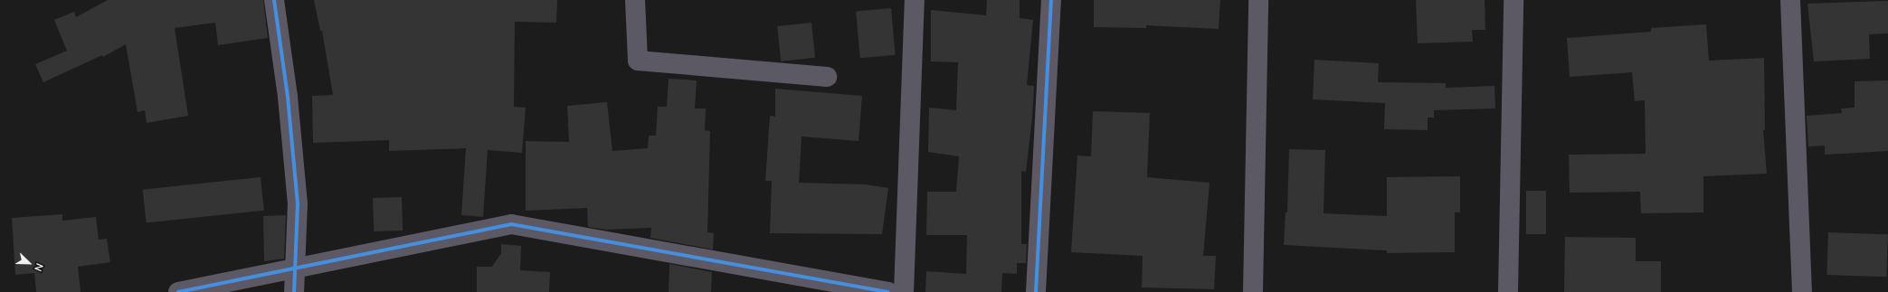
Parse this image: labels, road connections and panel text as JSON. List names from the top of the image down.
{
  "north": "bottom right"
}
